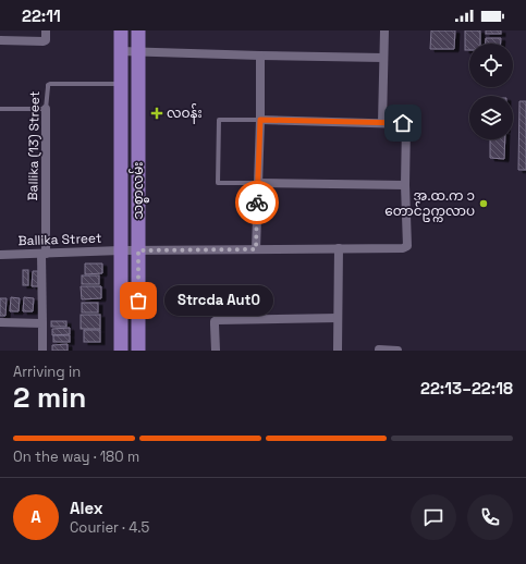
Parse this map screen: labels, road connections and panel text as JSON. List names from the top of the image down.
{
  "streets": {
    "main road": ["သစ္စာလမ်း"],
    "street": ["Ballika (13) Street", "Ballika Street"]
  },
  "crossings": [
    ["Ballika (13) Street", "သစ္စာလမ်း"],
    ["Ballika (13) Street", "Ballika Street"],
    ["သစ္စာလမ်း", "Ballika Street"]
  ],
  "places": {
    "health": ["လဝန်း"],
    "other": ["အ.ထ.က ၁ တောင်ဥက္ကလာပ", "Strcda Aut0"]
  },
  "page": {
    "status": "22:11",
    "bubble": "Strcda Aut0",
    "heading": ["2 min", "Arriving in", "22:13–22:18"],
    "panel": ["Alex", "Courier · 4.5"],
    "bar": "On the way · 180 m",
    "round": "A"
  }
}
